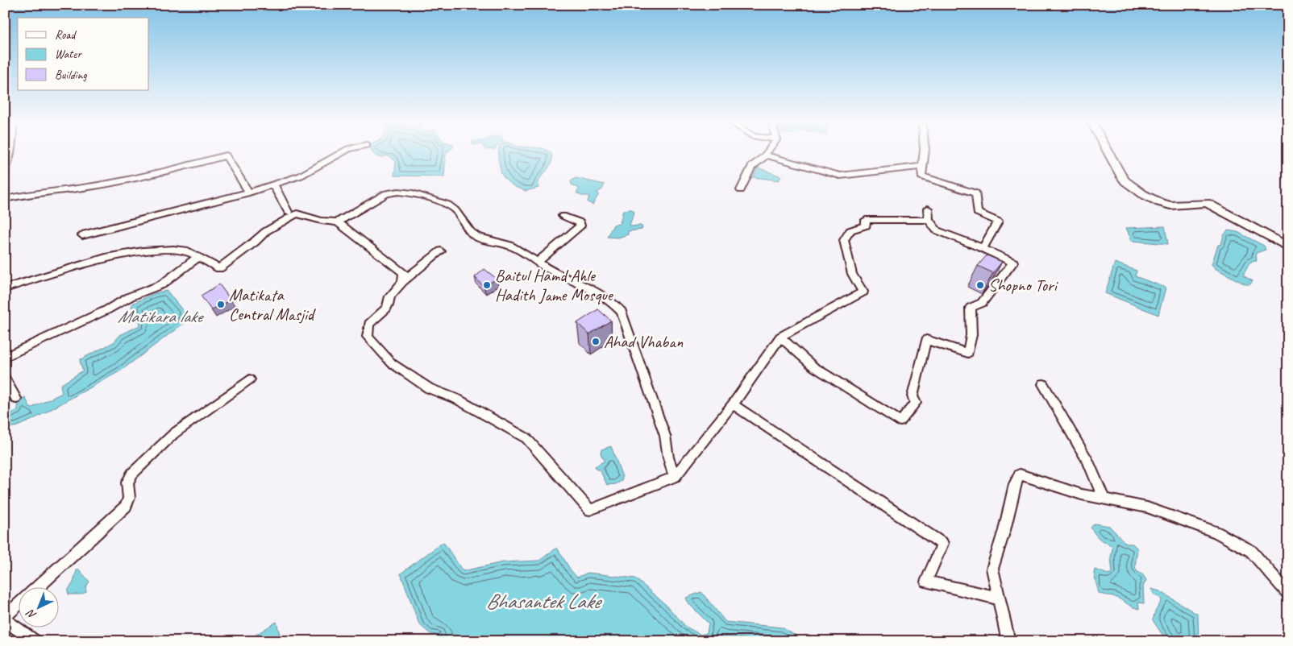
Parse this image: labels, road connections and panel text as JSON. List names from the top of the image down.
{
  "water": ["Matikara lake", "Bhasantek Lake"],
  "places": [
    "Baitul Hamd Ahle Hadith Jame Mosque",
    "Shopno Tori",
    "Matikata Central Masjid",
    "Ahad Vhaban"
  ],
  "legend": ["Road", "Water", "Building"],
  "north": "bottom left"
}
